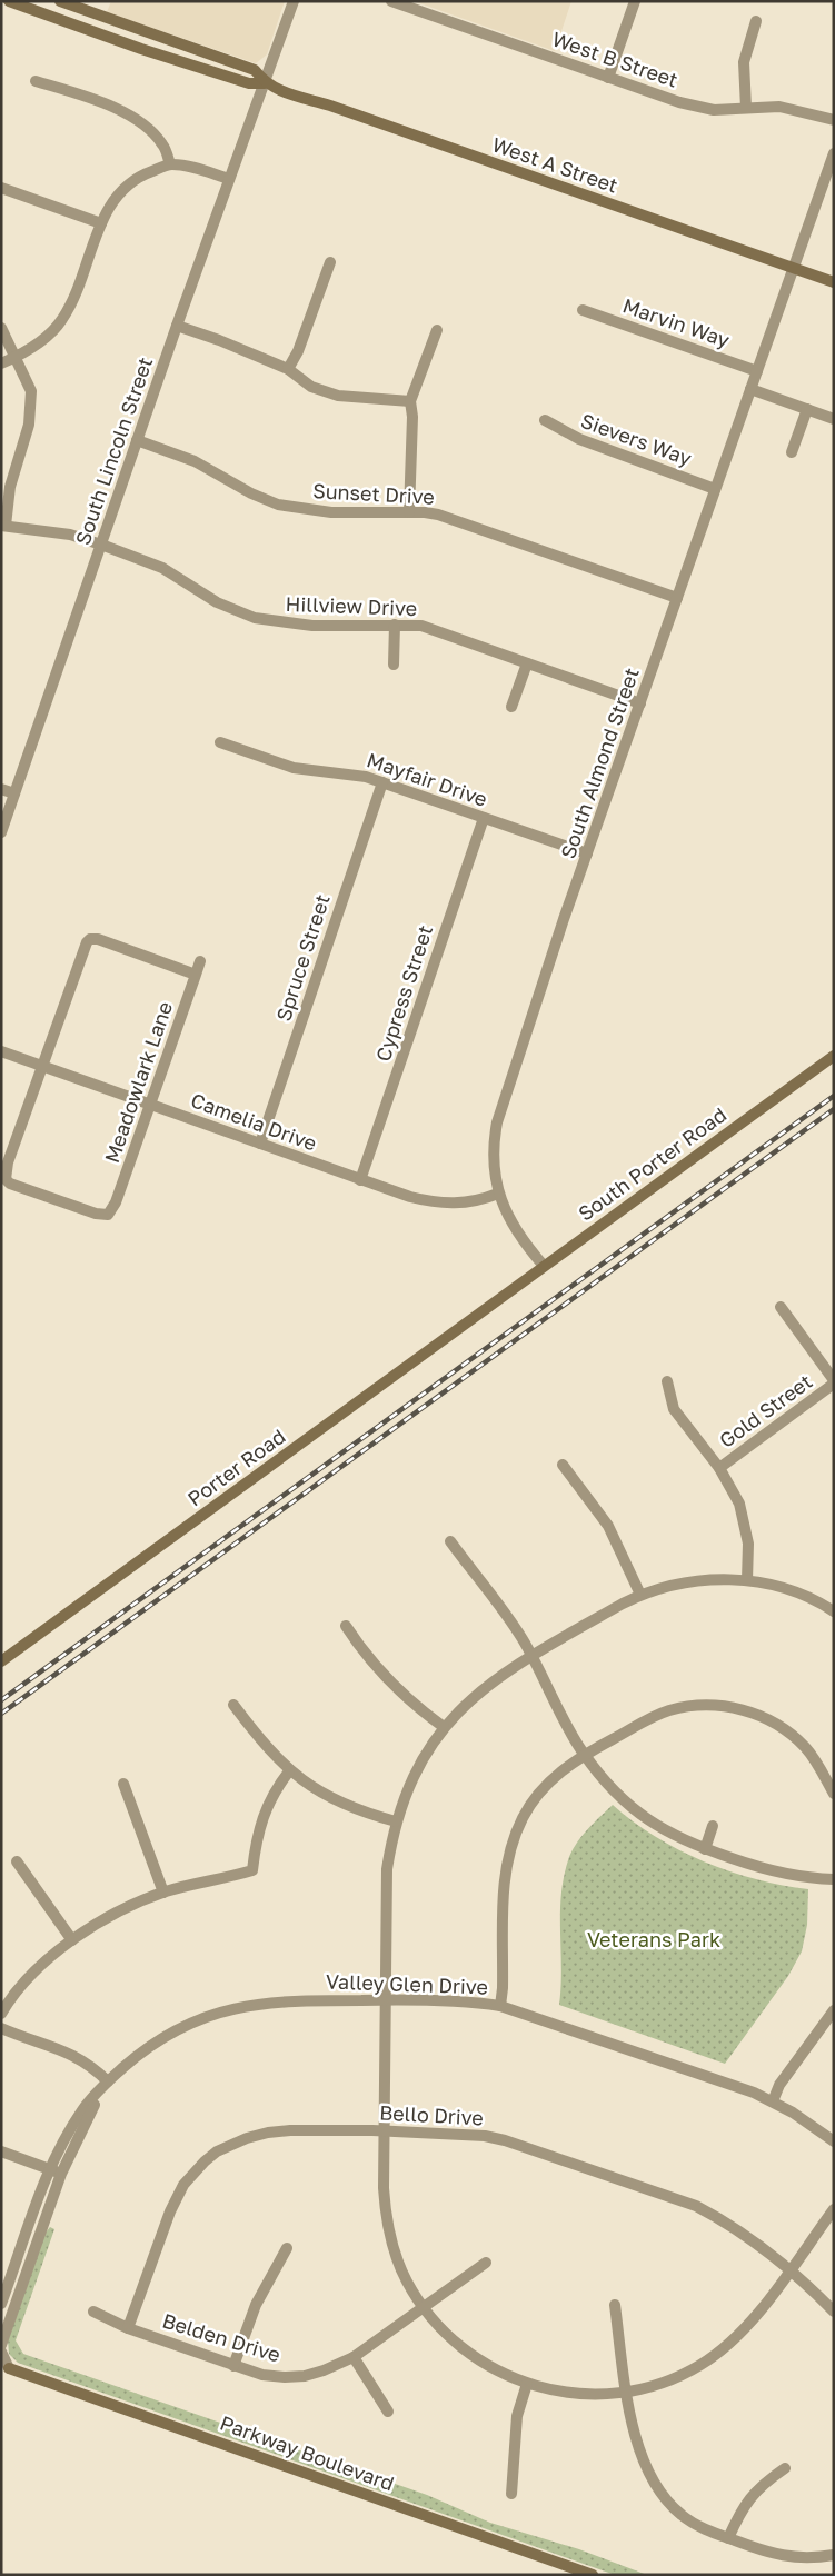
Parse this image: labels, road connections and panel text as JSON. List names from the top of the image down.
{
  "streets": {
    "street": [
      "West B Street",
      "West A Street",
      "Marvin Way",
      "Sievers Way",
      "South Lincoln Street",
      "Sunset Drive",
      "Hillview Drive",
      "South Almond Street",
      "Mayfair Drive",
      "Spruce Street",
      "Cypress Street",
      "Meadowlark Lane",
      "Camelia Drive",
      "South Porter Road",
      "Gold Street",
      "Porter Road",
      "Valley Glen Drive",
      "Bello Drive",
      "Belden Drive",
      "Parkway Boulevard"
    ]
  },
  "crossings": [
    ["West A Street", "South Lincoln Street"],
    ["West A Street", "South Almond Street"],
    ["Marvin Way", "South Almond Street"],
    ["Sievers Way", "South Almond Street"],
    ["South Lincoln Street", "Sunset Drive"],
    ["South Lincoln Street", "Hillview Drive"],
    ["Sunset Drive", "South Almond Street"],
    ["Hillview Drive", "South Almond Street"],
    ["South Almond Street", "Mayfair Drive"],
    ["South Almond Street", "Camelia Drive"],
    ["South Almond Street", "South Porter Road"],
    ["Mayfair Drive", "Spruce Street"],
    ["Mayfair Drive", "Cypress Street"],
    ["Spruce Street", "Camelia Drive"],
    ["Cypress Street", "Camelia Drive"],
    ["Meadowlark Lane", "Camelia Drive"],
    ["South Porter Road", "Porter Road"],
    ["Bello Drive", "Belden Drive"]
  ],
  "parks": ["Veterans Park"]
}
